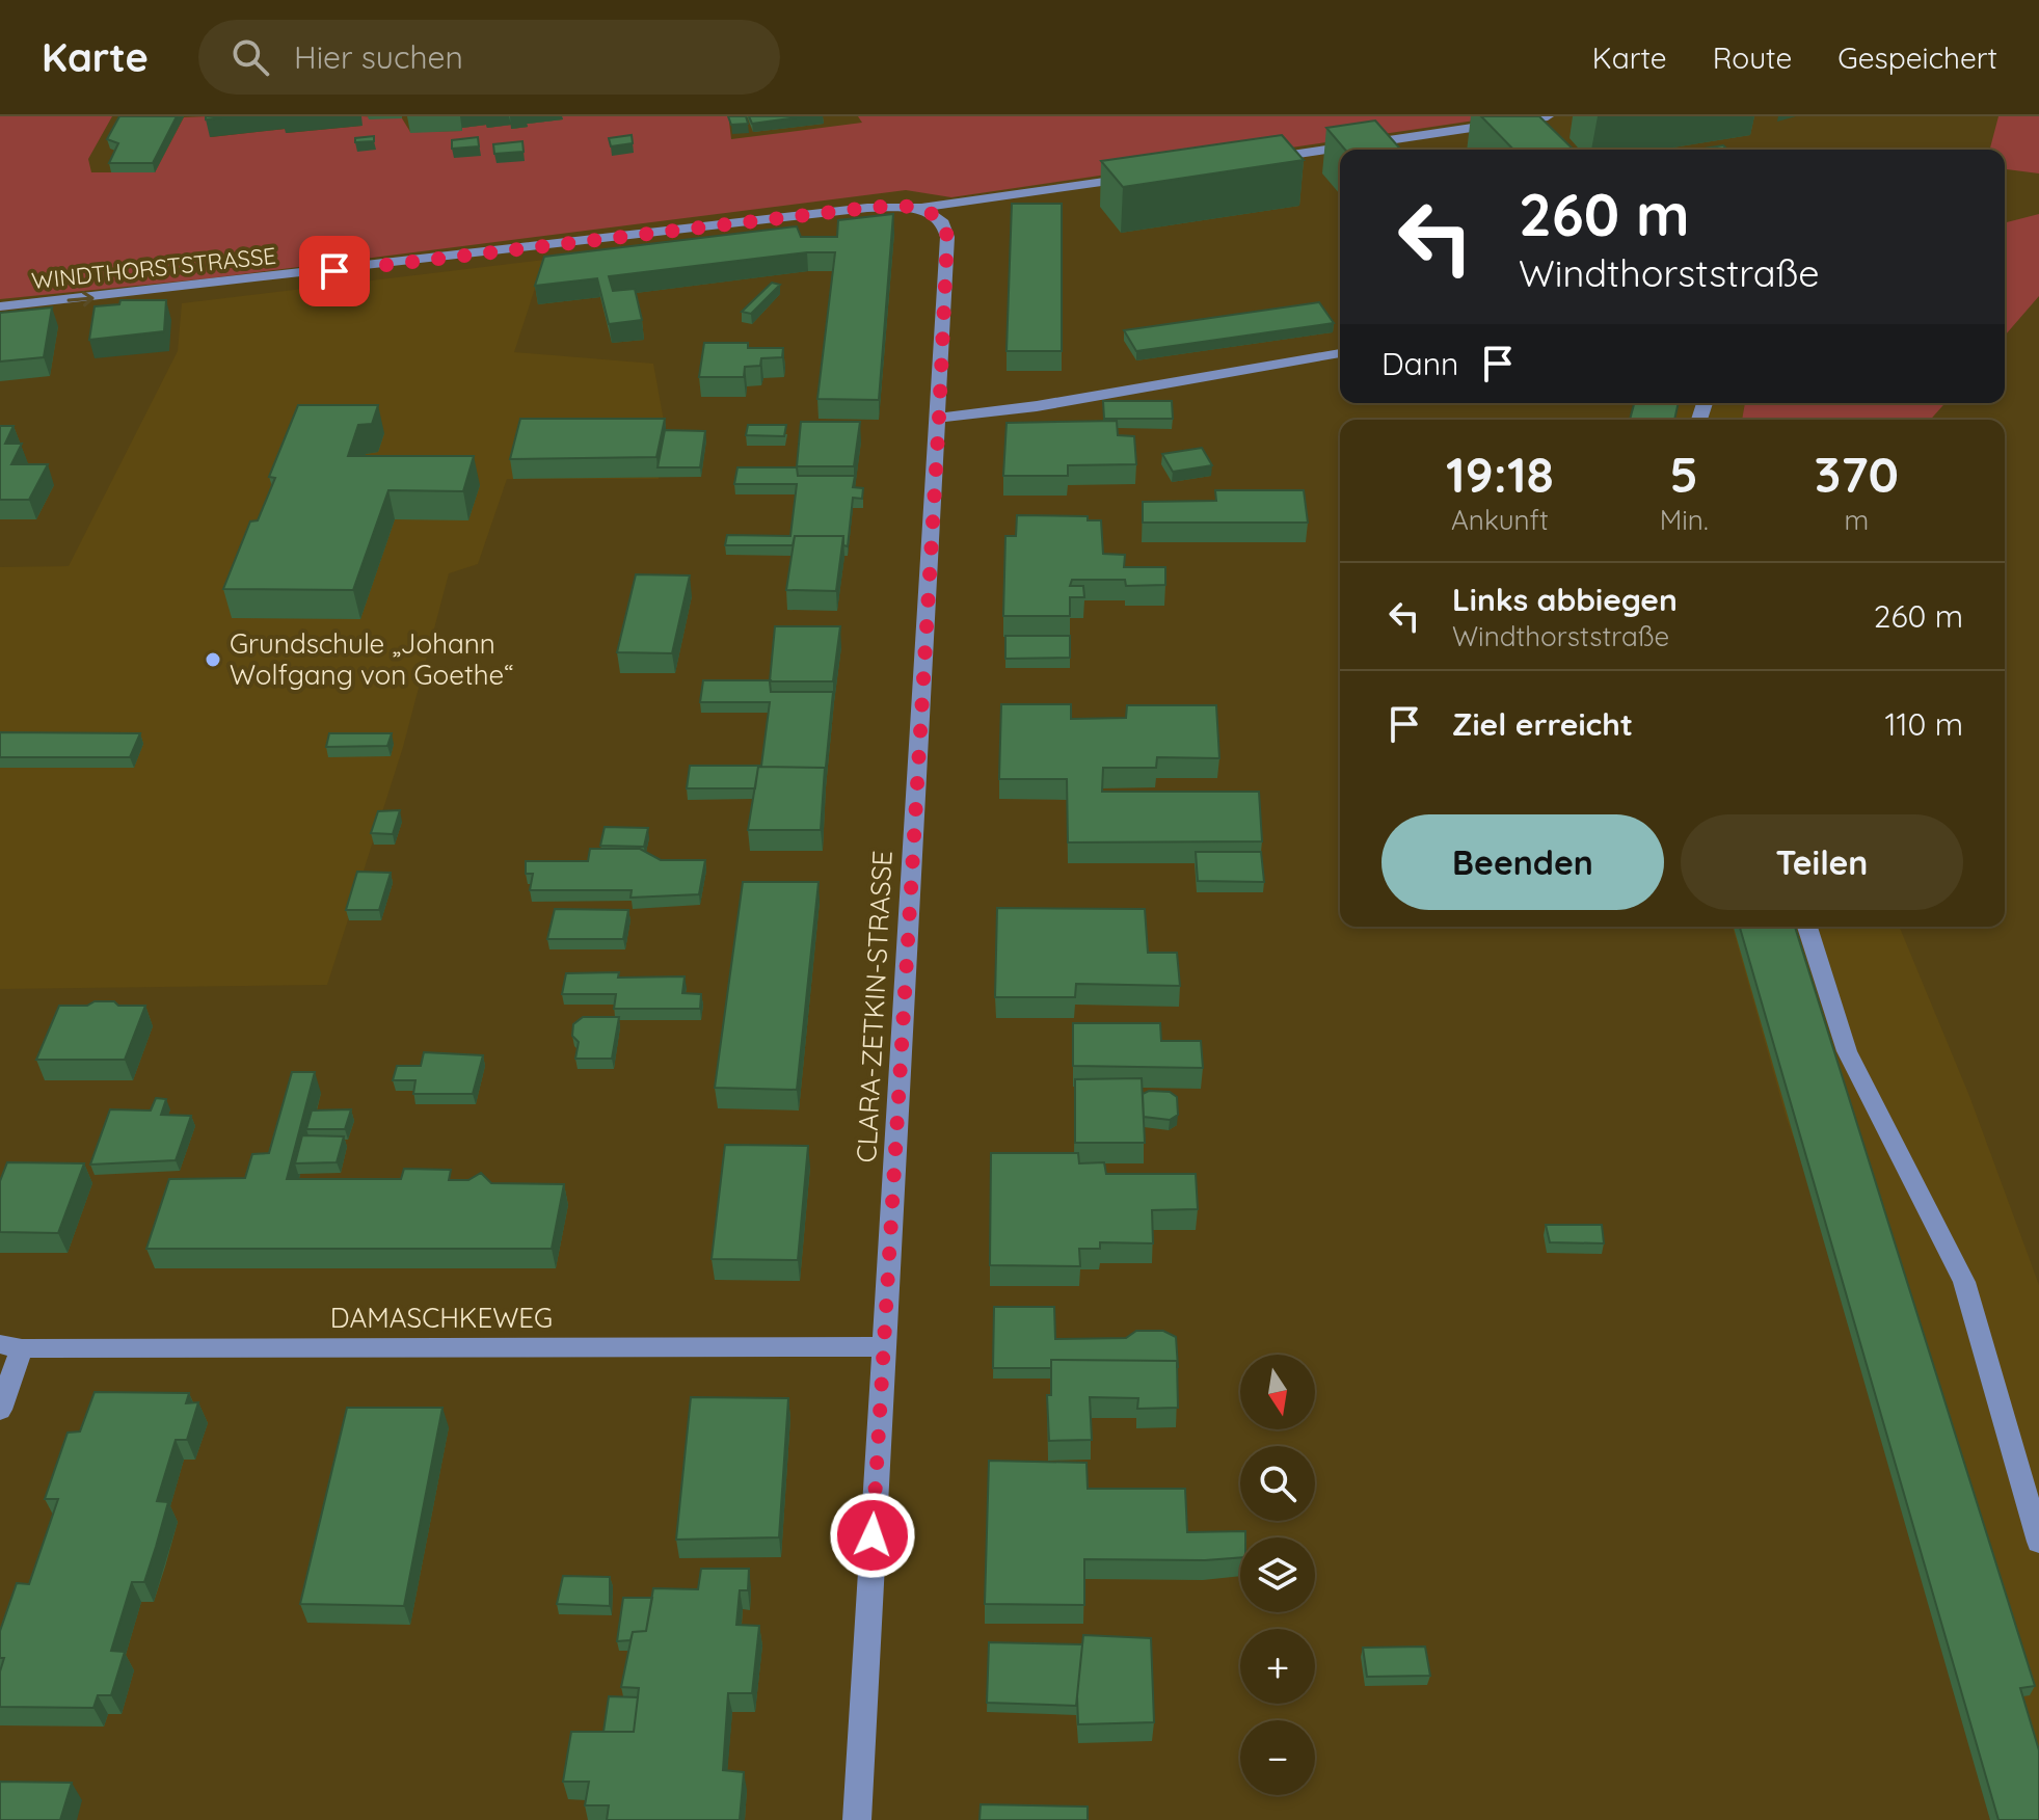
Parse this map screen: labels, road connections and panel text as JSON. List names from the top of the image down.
{
  "streets": {
    "street": ["WINDTHORSTSTRASSE", "CLARA-ZETKIN-STRASSE", "DAMASCHKEWEG"]
  },
  "crossings": [
    ["WINDTHORSTSTRASSE", "CLARA-ZETKIN-STRASSE"],
    ["CLARA-ZETKIN-STRASSE", "DAMASCHKEWEG"]
  ],
  "one_way": ["WINDTHORSTSTRASSE"],
  "places": ["Grundschule „Johann Wolfgang von Goethe“"],
  "north": "bottom",
  "page": {
    "header": "Karte",
    "search": "Hier suchen",
    "nav": ["Karte", "Route", "Gespeichert"],
    "turn": ["260 m", "Windthorststraße"],
    "then": "Dann",
    "eta": [
      "19:18",
      "Ankunft",
      "5",
      "Min.",
      "370",
      "m"
    ],
    "list": [
      {
        "name": "Links abbiegen",
        "note": "Windthorststraße",
        "value": "260 m"
      },
      {
        "name": "Ziel erreicht",
        "value": "110 m"
      }
    ],
    "buttons": ["Beenden", "Teilen"],
    "map_buttons": ["+", "−"]
  }
}
